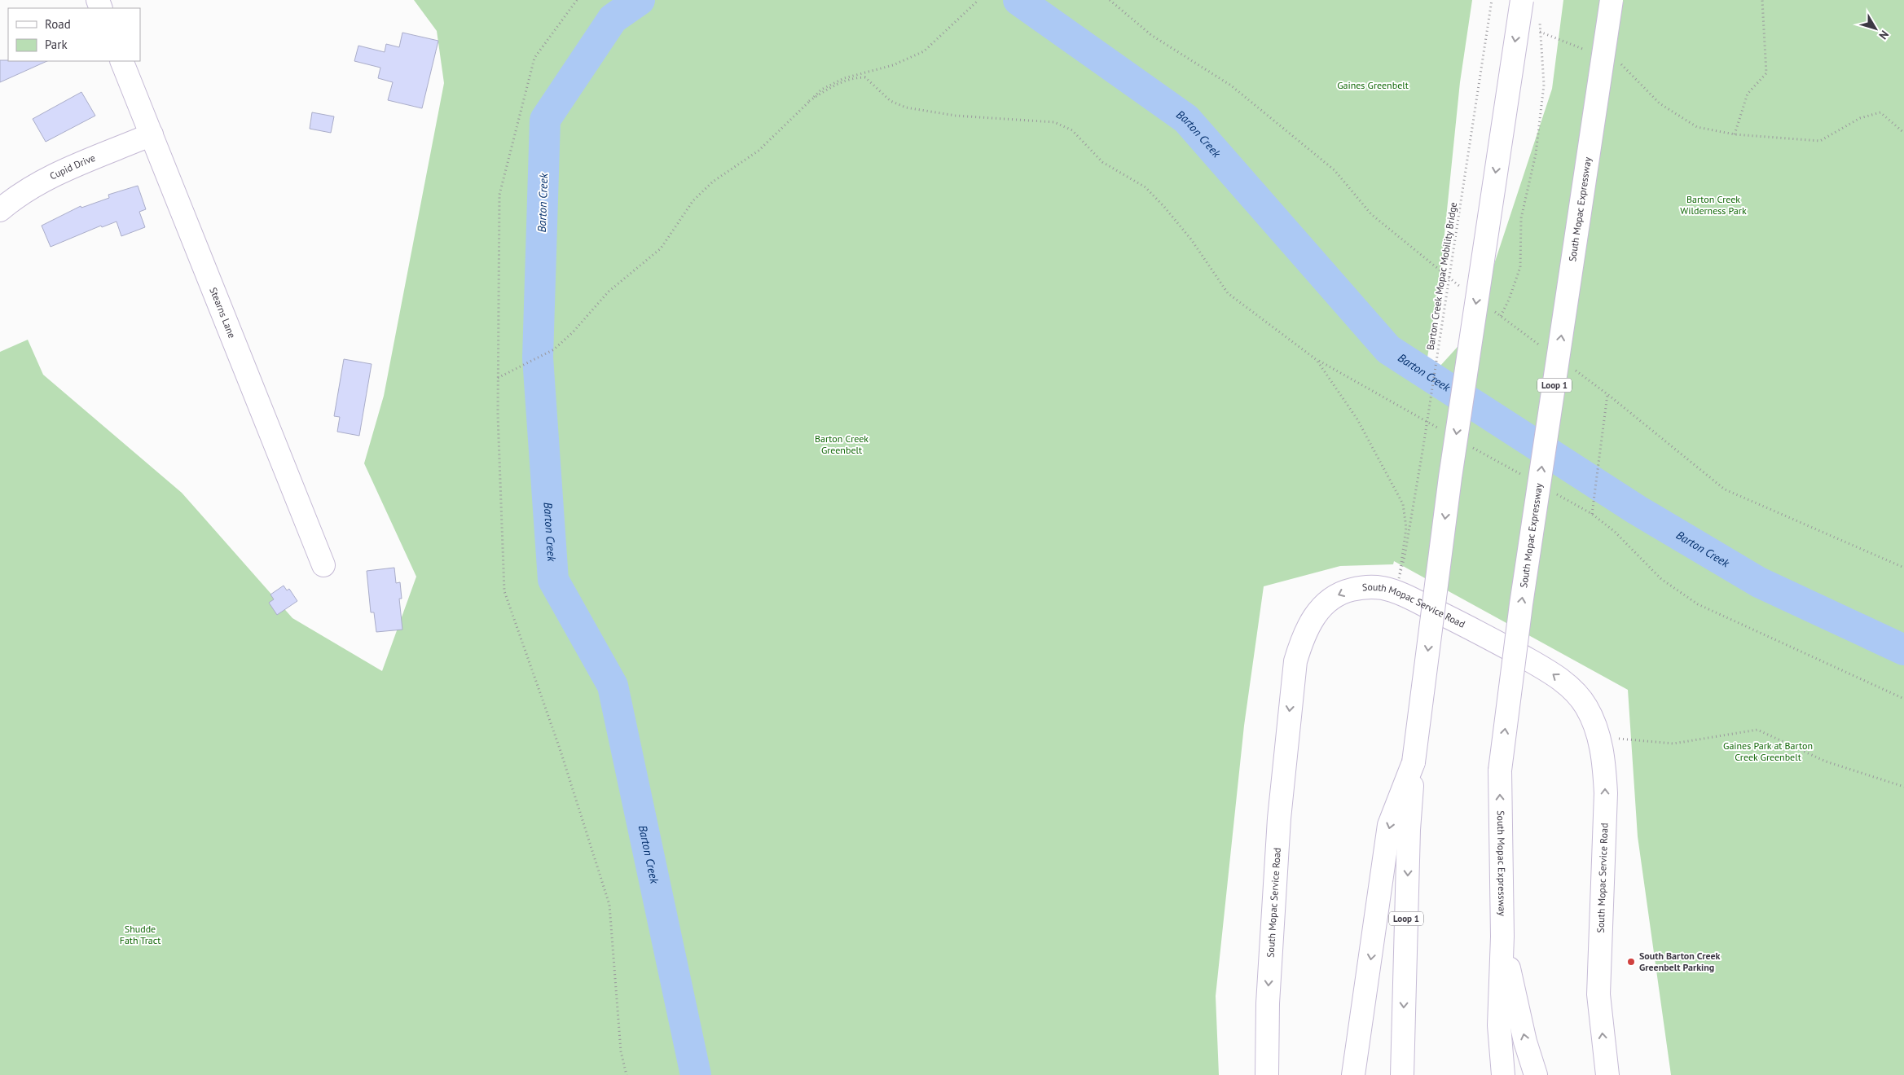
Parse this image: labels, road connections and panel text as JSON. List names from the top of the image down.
{
  "streets": {
    "main road": [
      "Cupid Drive",
      "South Mopac Expressway",
      "Stearns Lane",
      "Loop 1",
      "South Mopac Service Road"
    ],
    "path": ["Barton Creek Mopac Mobility Bridge"]
  },
  "crossings": [
    ["Cupid Drive", "Stearns Lane"]
  ],
  "water": ["Barton Creek"],
  "parks": [
    "Gaines Greenbelt",
    "Barton Creek Wilderness Park",
    "Barton Creek Greenbelt",
    "Gaines Park at Barton Creek Greenbelt",
    "Shudde Fath Tract"
  ],
  "places": ["South Barton Creek Greenbelt Parking"],
  "legend": ["Road", "Park"],
  "north": "bottom right"
}
